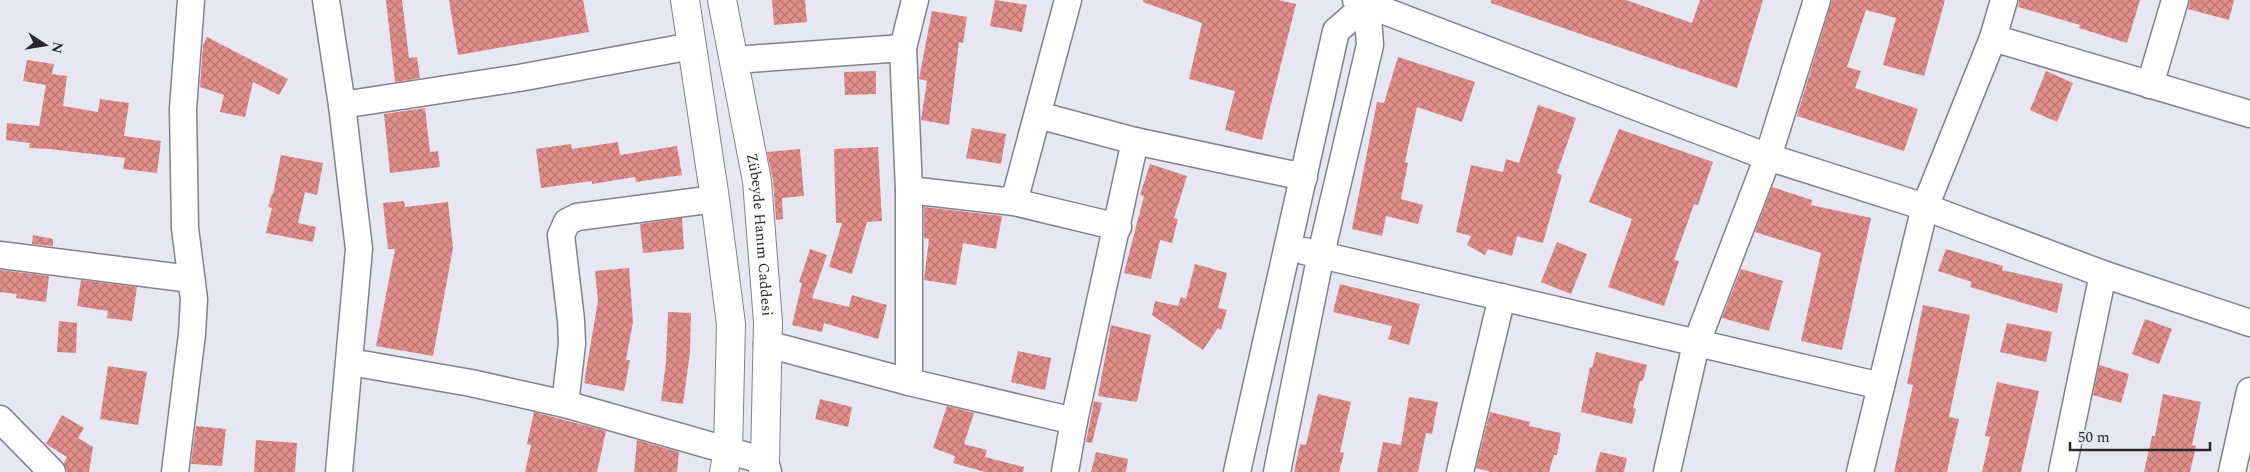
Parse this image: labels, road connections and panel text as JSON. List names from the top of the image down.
{
  "streets": {
    "main road": ["Zübeyde Hanım Caddesi"]
  },
  "scale_bar": "50 m",
  "north": "right"
}
